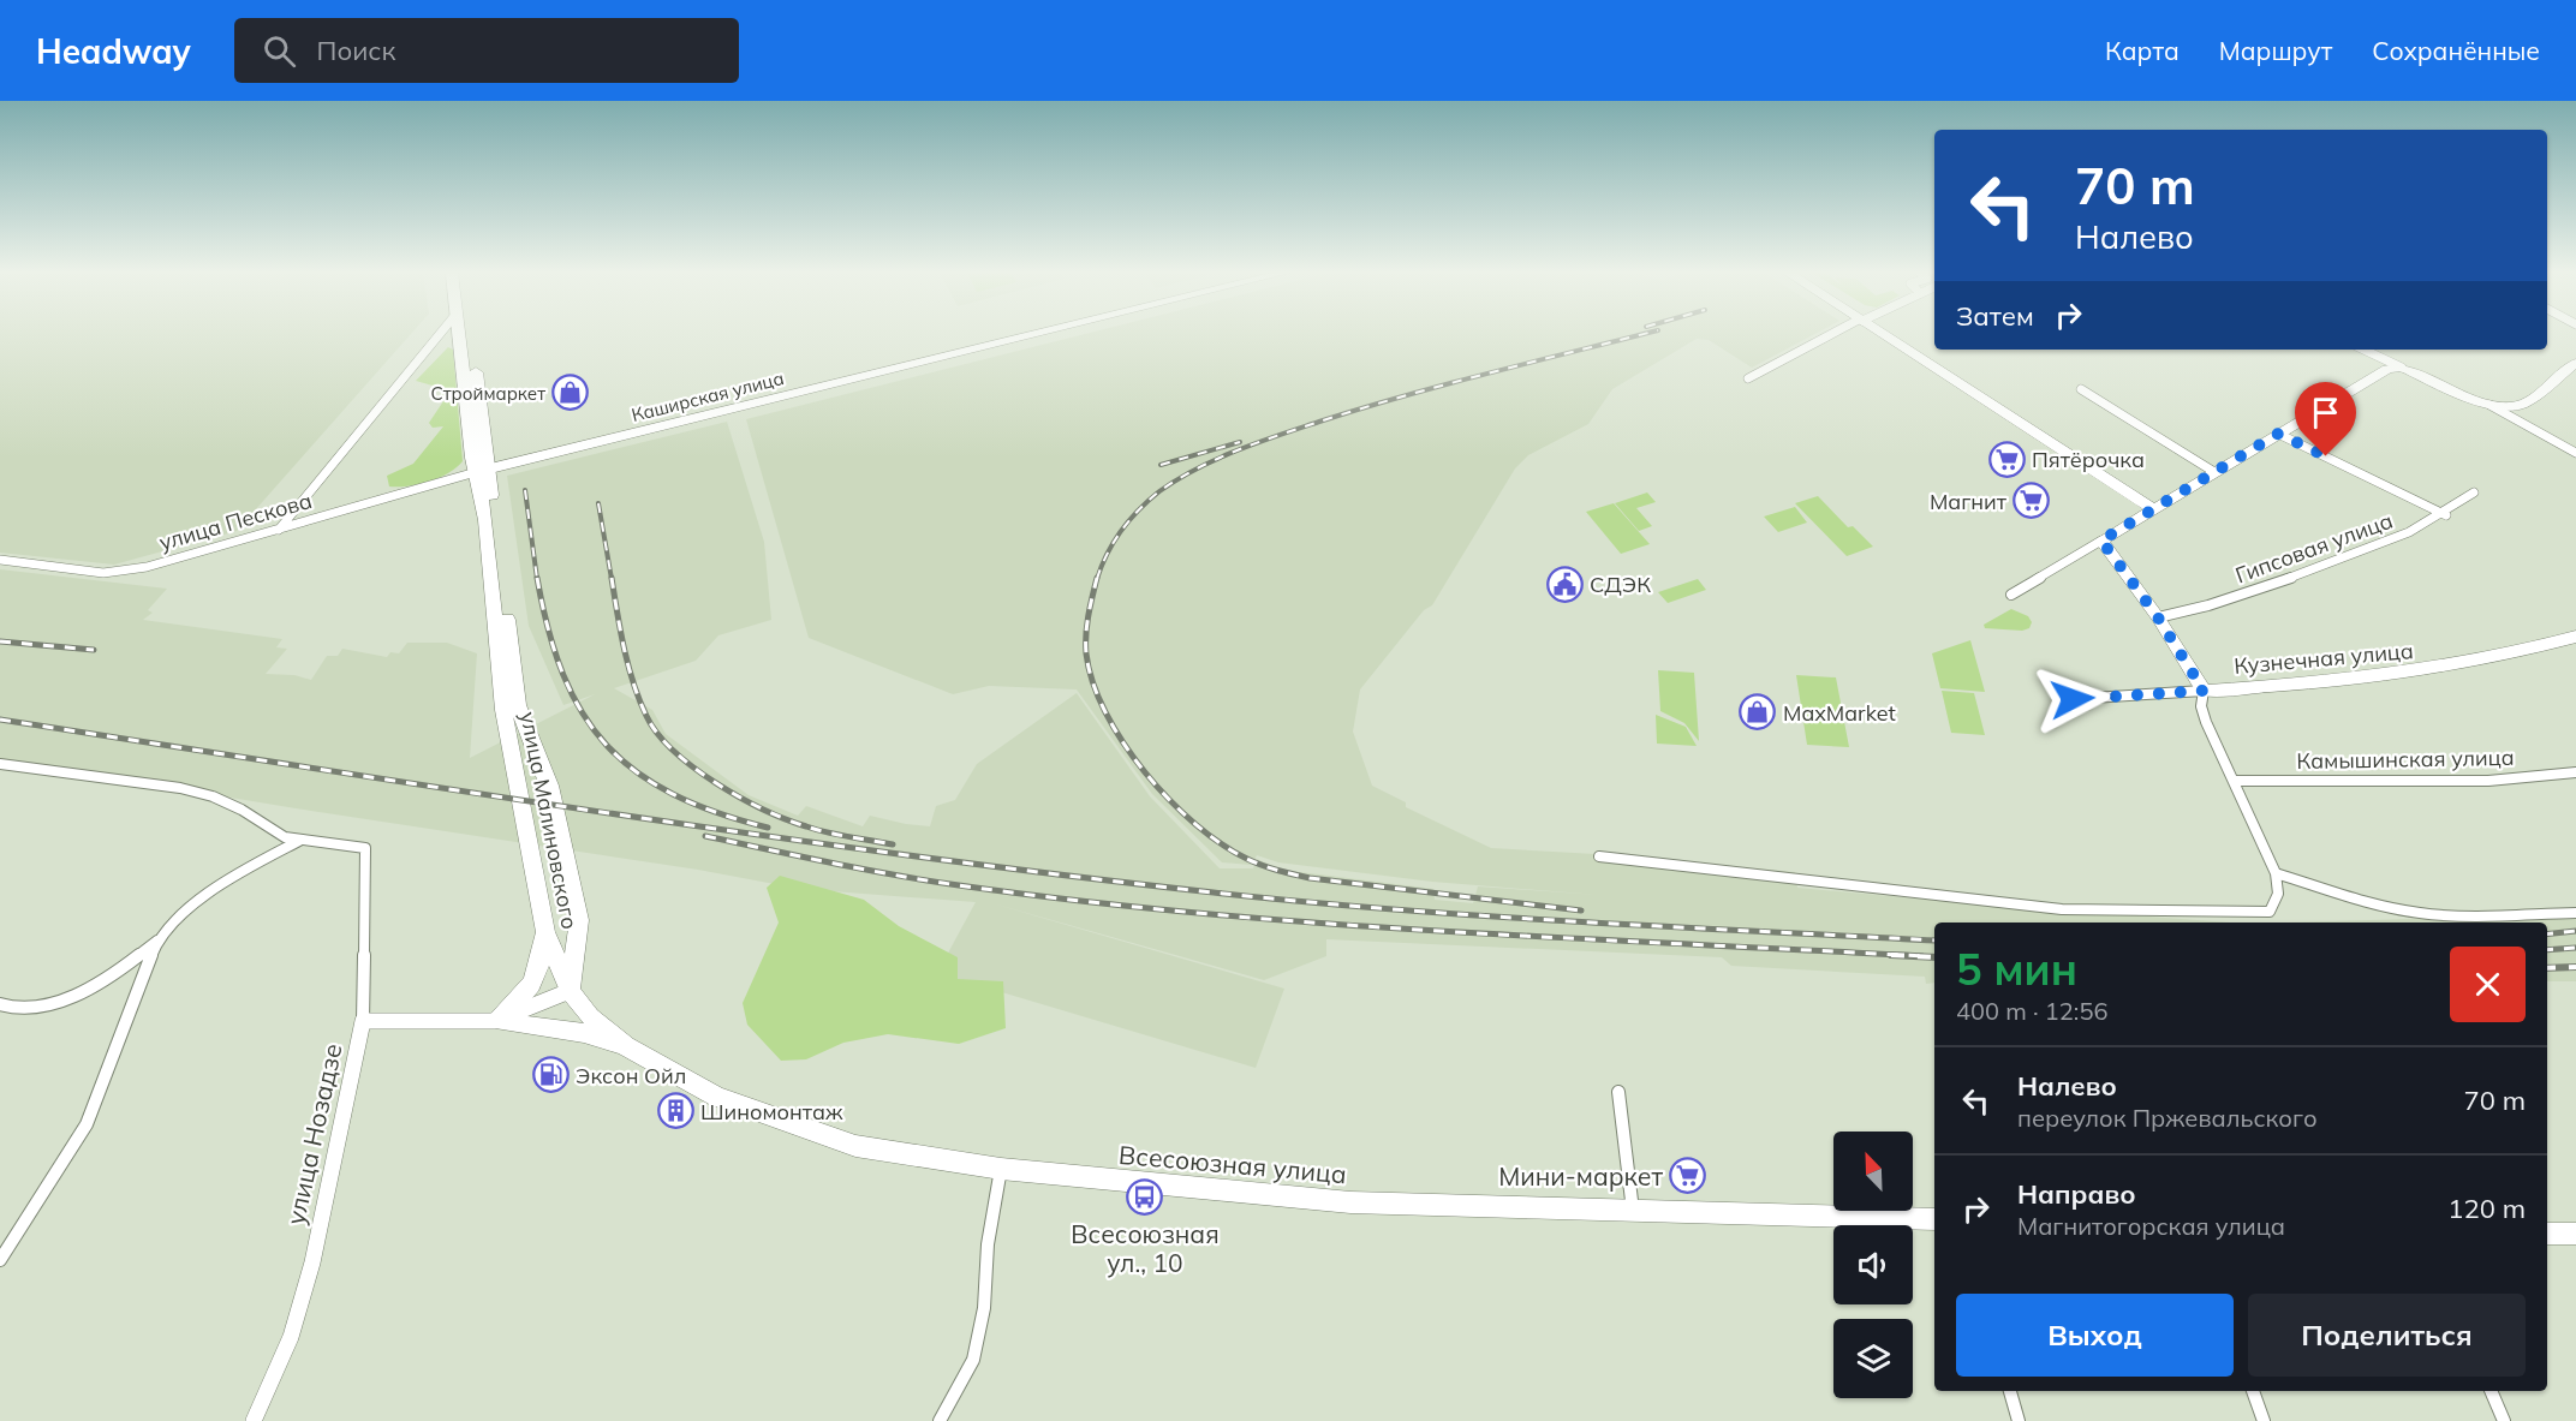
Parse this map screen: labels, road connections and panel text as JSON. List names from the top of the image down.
{
  "streets": {
    "highway": ["улица Малиновского", "Всесоюзная улица"],
    "main road": ["Каширская улица", "Кузнечная улица"],
    "street": [
      "улица Пескова",
      "Гипсовая улица",
      "Камышинская улица",
      "улица Нозадзе"
    ]
  },
  "crossings": [
    ["Каширская улица", "улица Пескова"],
    ["Каширская улица", "улица Малиновского"],
    ["улица Пескова", "улица Малиновского"],
    ["улица Малиновского", "Всесоюзная улица"]
  ],
  "places": {
    "shop": ["Строймаркет", "MaxMarket"],
    "supermarket": ["Пятёрочка", "Магнит", "Мини-маркет"],
    "public building": ["СДЭК"],
    "fuel station": ["Эксон Ойл"],
    "building": ["Шиномонтаж"],
    "bus stop": ["Всесоюзная ул., 10"]
  },
  "north": "top left",
  "page": {
    "header": "Headway",
    "search": "Поиск",
    "nav": ["Карта", "Маршрут", "Сохранённые"],
    "turn": ["70 m", "Налево"],
    "then": "Затем",
    "heading": ["5 мин", "400 m · 12:56"],
    "list": [
      {
        "name": "Налево",
        "note": "переулок Пржевальского",
        "value": "70 m"
      },
      {
        "name": "Направо",
        "note": "Магнитогорская улица",
        "value": "120 m"
      }
    ],
    "buttons": ["Выход", "Поделиться"]
  }
}
